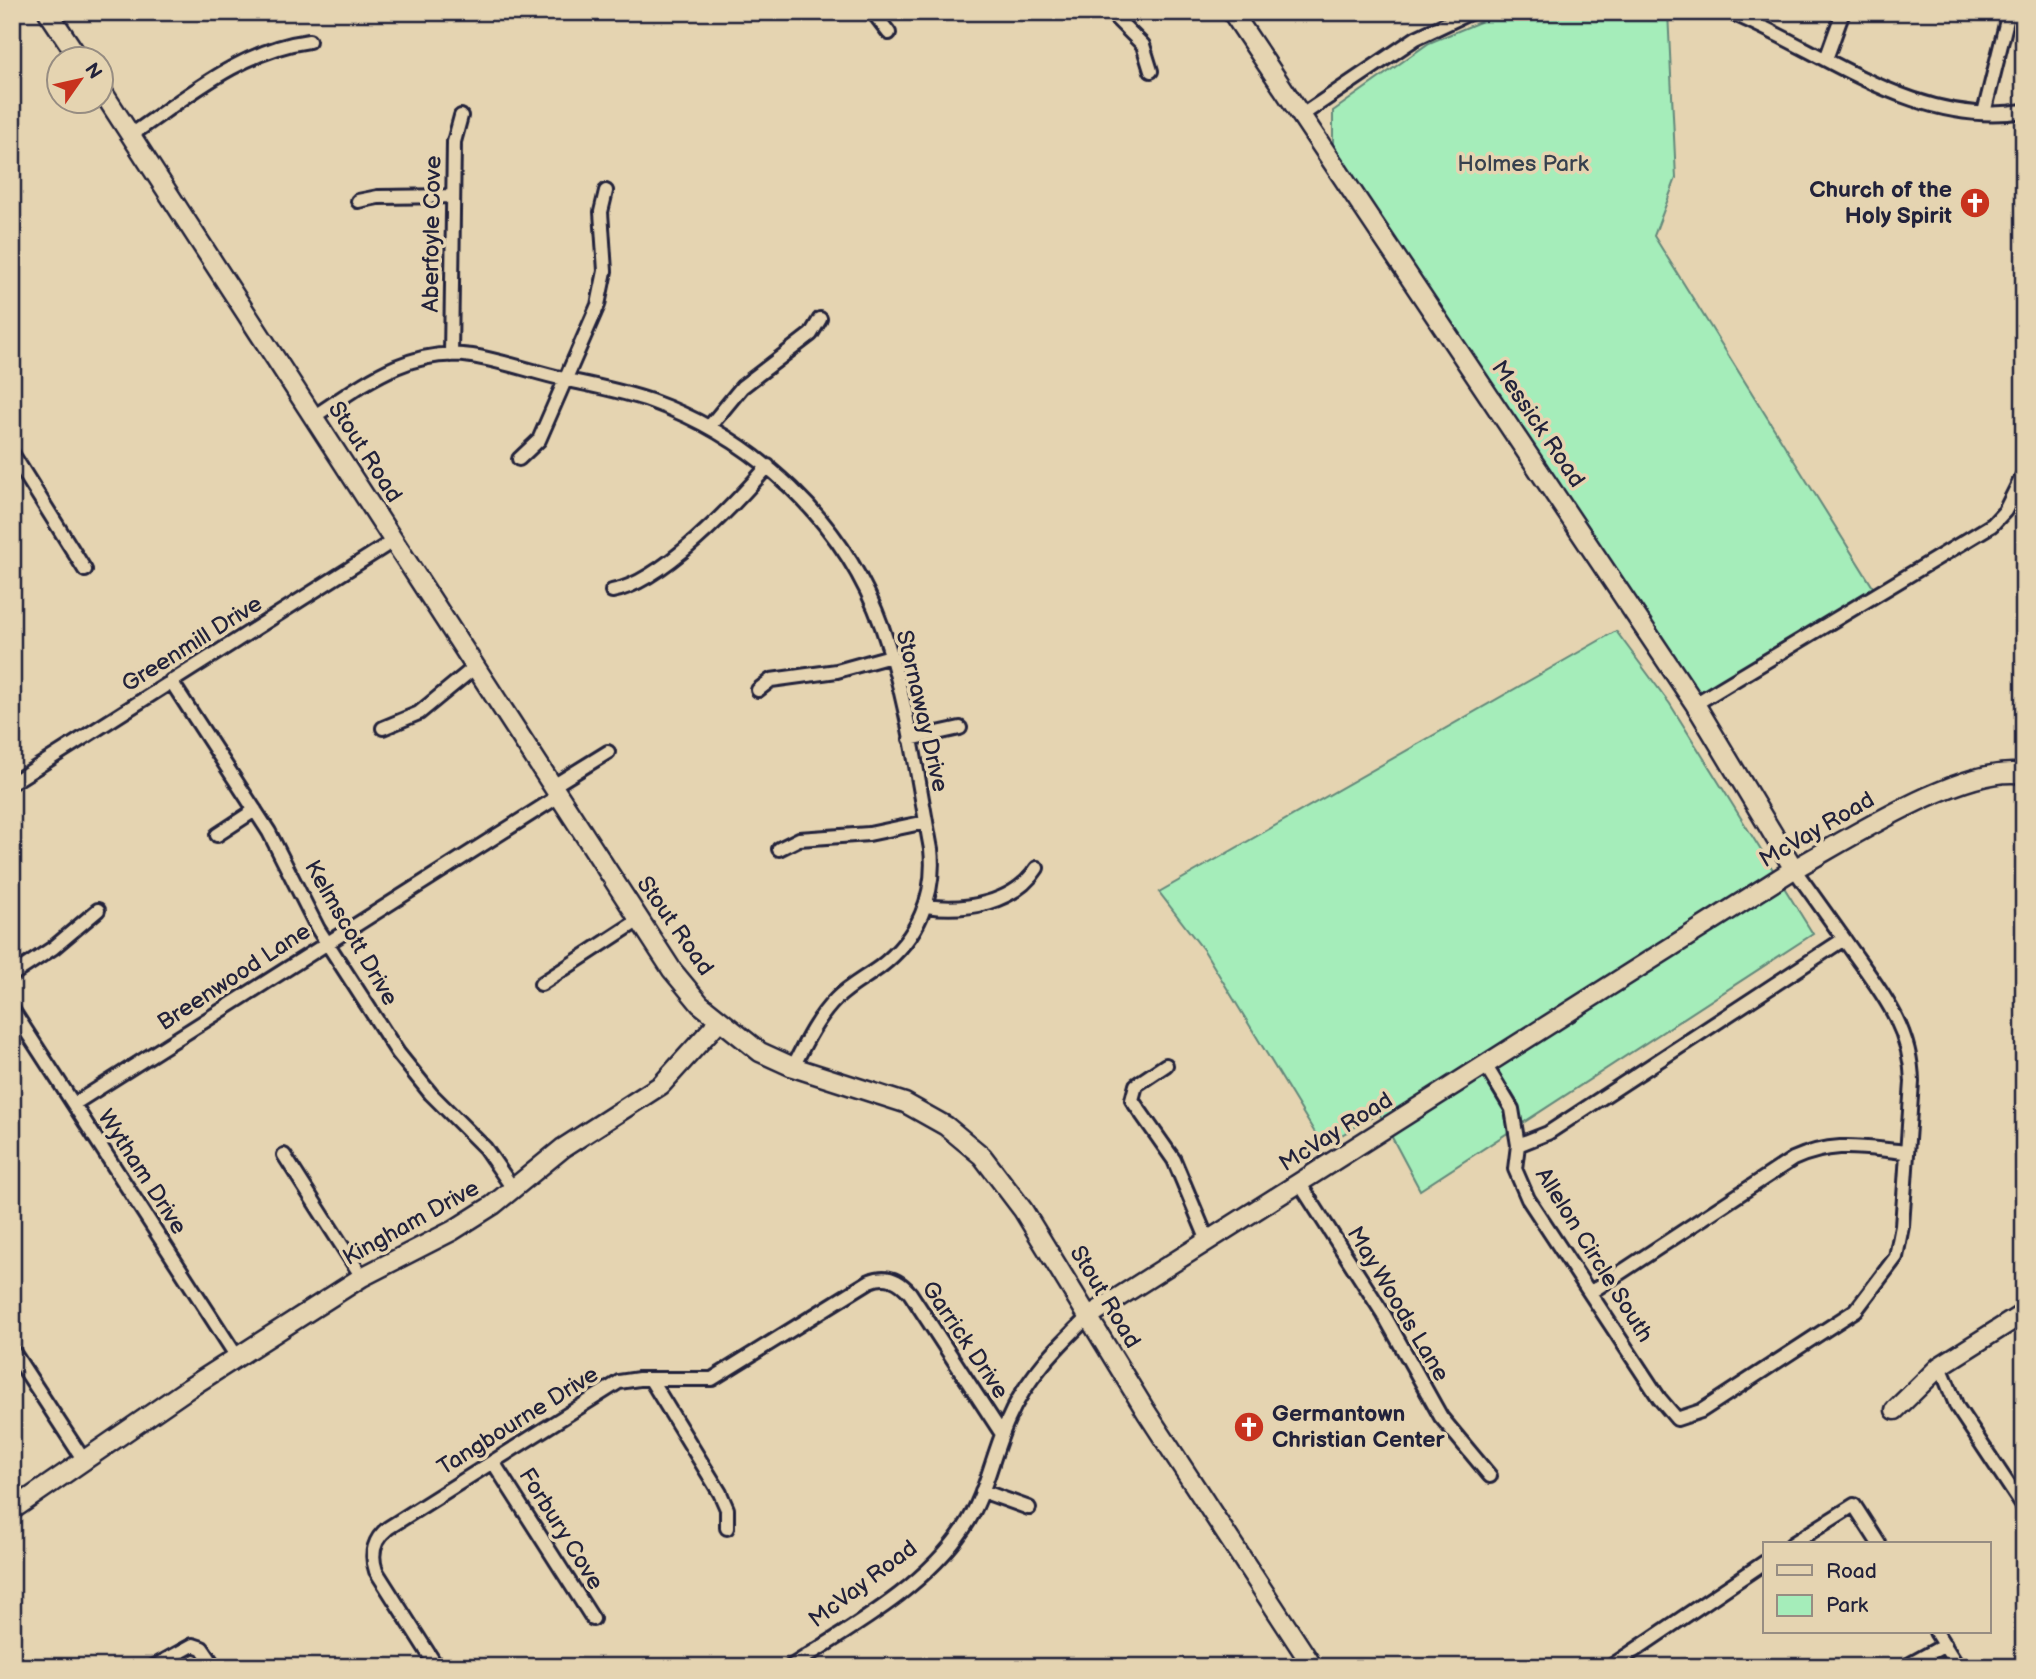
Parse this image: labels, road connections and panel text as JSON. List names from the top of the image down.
{
  "streets": {
    "street": [
      "Aberfoyle Cove",
      "Messick Road",
      "Stout Road",
      "Greenmill Drive",
      "Stornaway Drive",
      "McVay Road",
      "Kelmscott Drive",
      "Breenwood Lane",
      "Wytham Drive",
      "Kingham Drive",
      "Allelon Circle South",
      "May Woods Lane",
      "Garrick Drive",
      "Tangbourne Drive",
      "Forbury Cove"
    ]
  },
  "crossings": [
    ["Aberfoyle Cove", "Stornaway Drive"],
    ["Messick Road", "McVay Road"],
    ["Stout Road", "Greenmill Drive"],
    ["Stout Road", "Stornaway Drive"],
    ["Stout Road", "McVay Road"],
    ["Stout Road", "Breenwood Lane"],
    ["Stout Road", "Kingham Drive"],
    ["Greenmill Drive", "Kelmscott Drive"],
    ["McVay Road", "Allelon Circle South"],
    ["McVay Road", "May Woods Lane"],
    ["McVay Road", "Garrick Drive"],
    ["Kelmscott Drive", "Breenwood Lane"],
    ["Kelmscott Drive", "Kingham Drive"],
    ["Breenwood Lane", "Wytham Drive"],
    ["Wytham Drive", "Kingham Drive"],
    ["Garrick Drive", "Tangbourne Drive"],
    ["Tangbourne Drive", "Forbury Cove"]
  ],
  "parks": ["Holmes Park"],
  "places": {
    "church": ["Church of the Holy Spirit", "Germantown Christian Center"]
  },
  "legend": ["Road", "Park"],
  "north": "top right"
}
